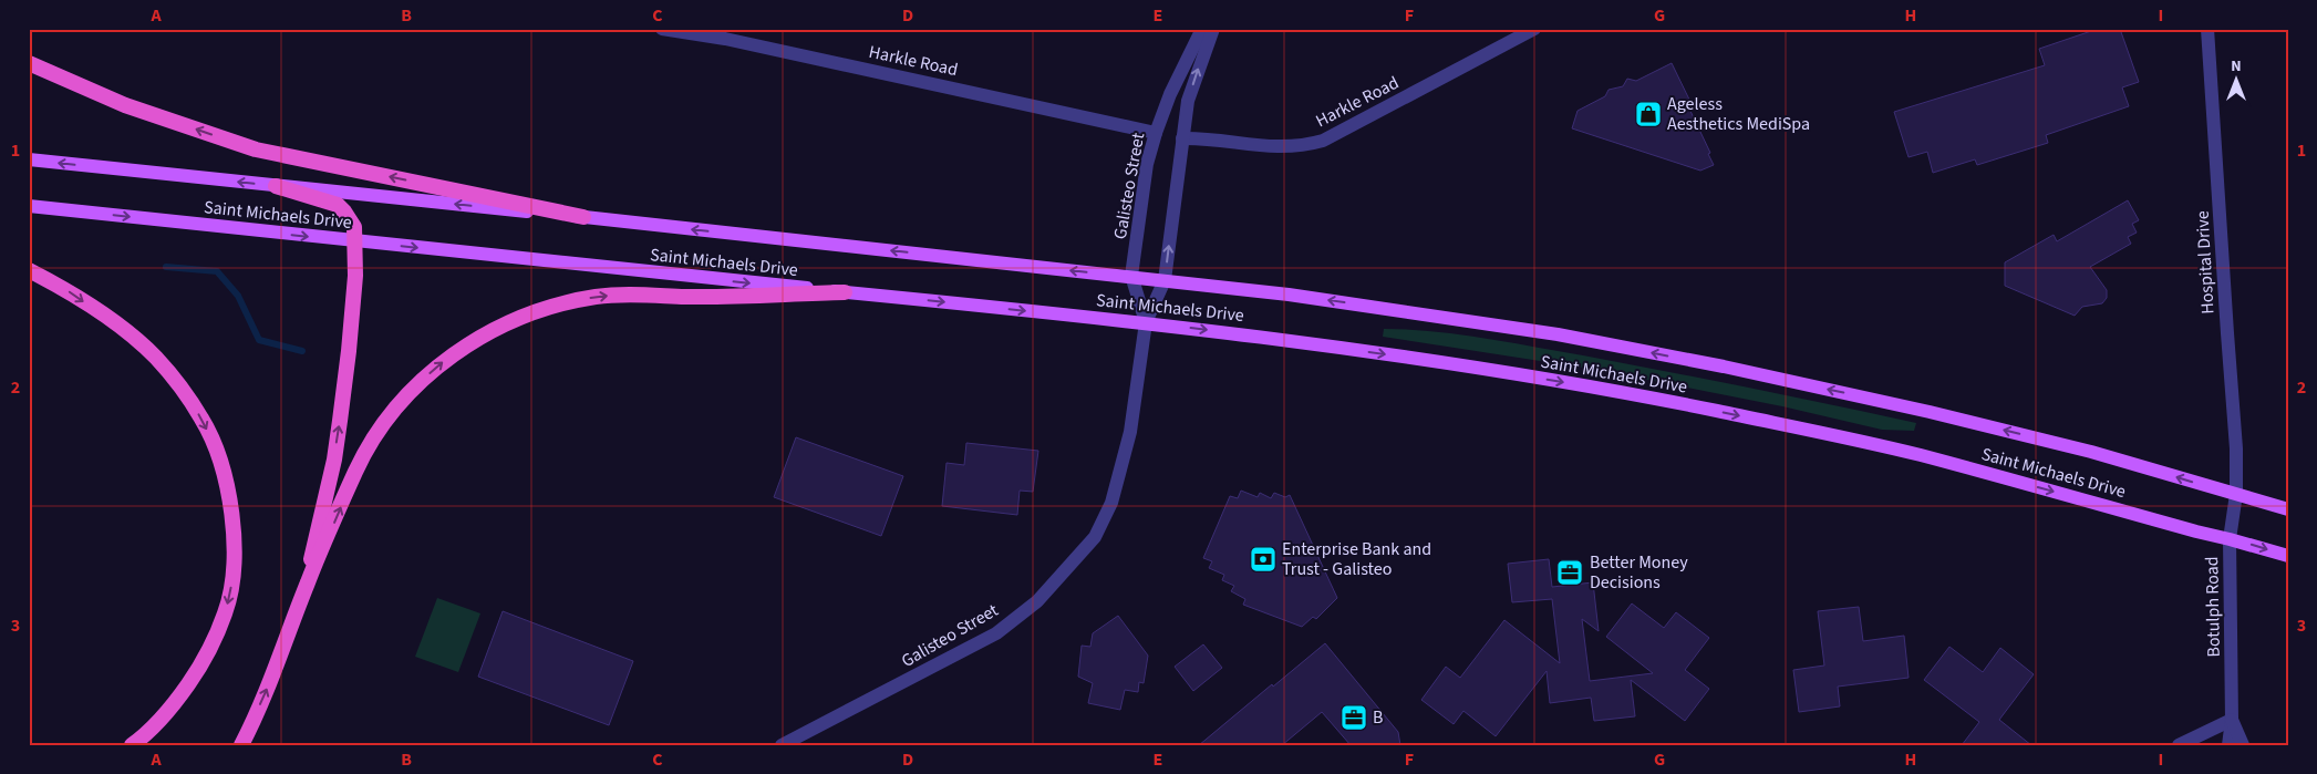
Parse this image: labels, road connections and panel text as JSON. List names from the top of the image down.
{
  "streets": {
    "main road": ["Saint Michaels Drive"],
    "street": [
      "Harkle Road",
      "Galisteo Street",
      "Hospital Drive",
      "Botulph Road"
    ]
  },
  "crossings": [
    ["Harkle Road", "Galisteo Street"],
    ["Galisteo Street", "Saint Michaels Drive"],
    ["Saint Michaels Drive", "Hospital Drive"],
    ["Saint Michaels Drive", "Botulph Road"],
    ["Hospital Drive", "Botulph Road"]
  ],
  "places": {
    "shop": ["Ageless Aesthetics MediSpa"],
    "bank": ["Enterprise Bank and Trust - Galisteo"],
    "office": ["Better Money Decisions", "B"]
  },
  "north": "top",
  "grid": {
    "columns": [
      "A",
      "B",
      "C",
      "D",
      "E",
      "F",
      "G",
      "H",
      "I"
    ],
    "rows": ["1", "2", "3"]
  }
}
